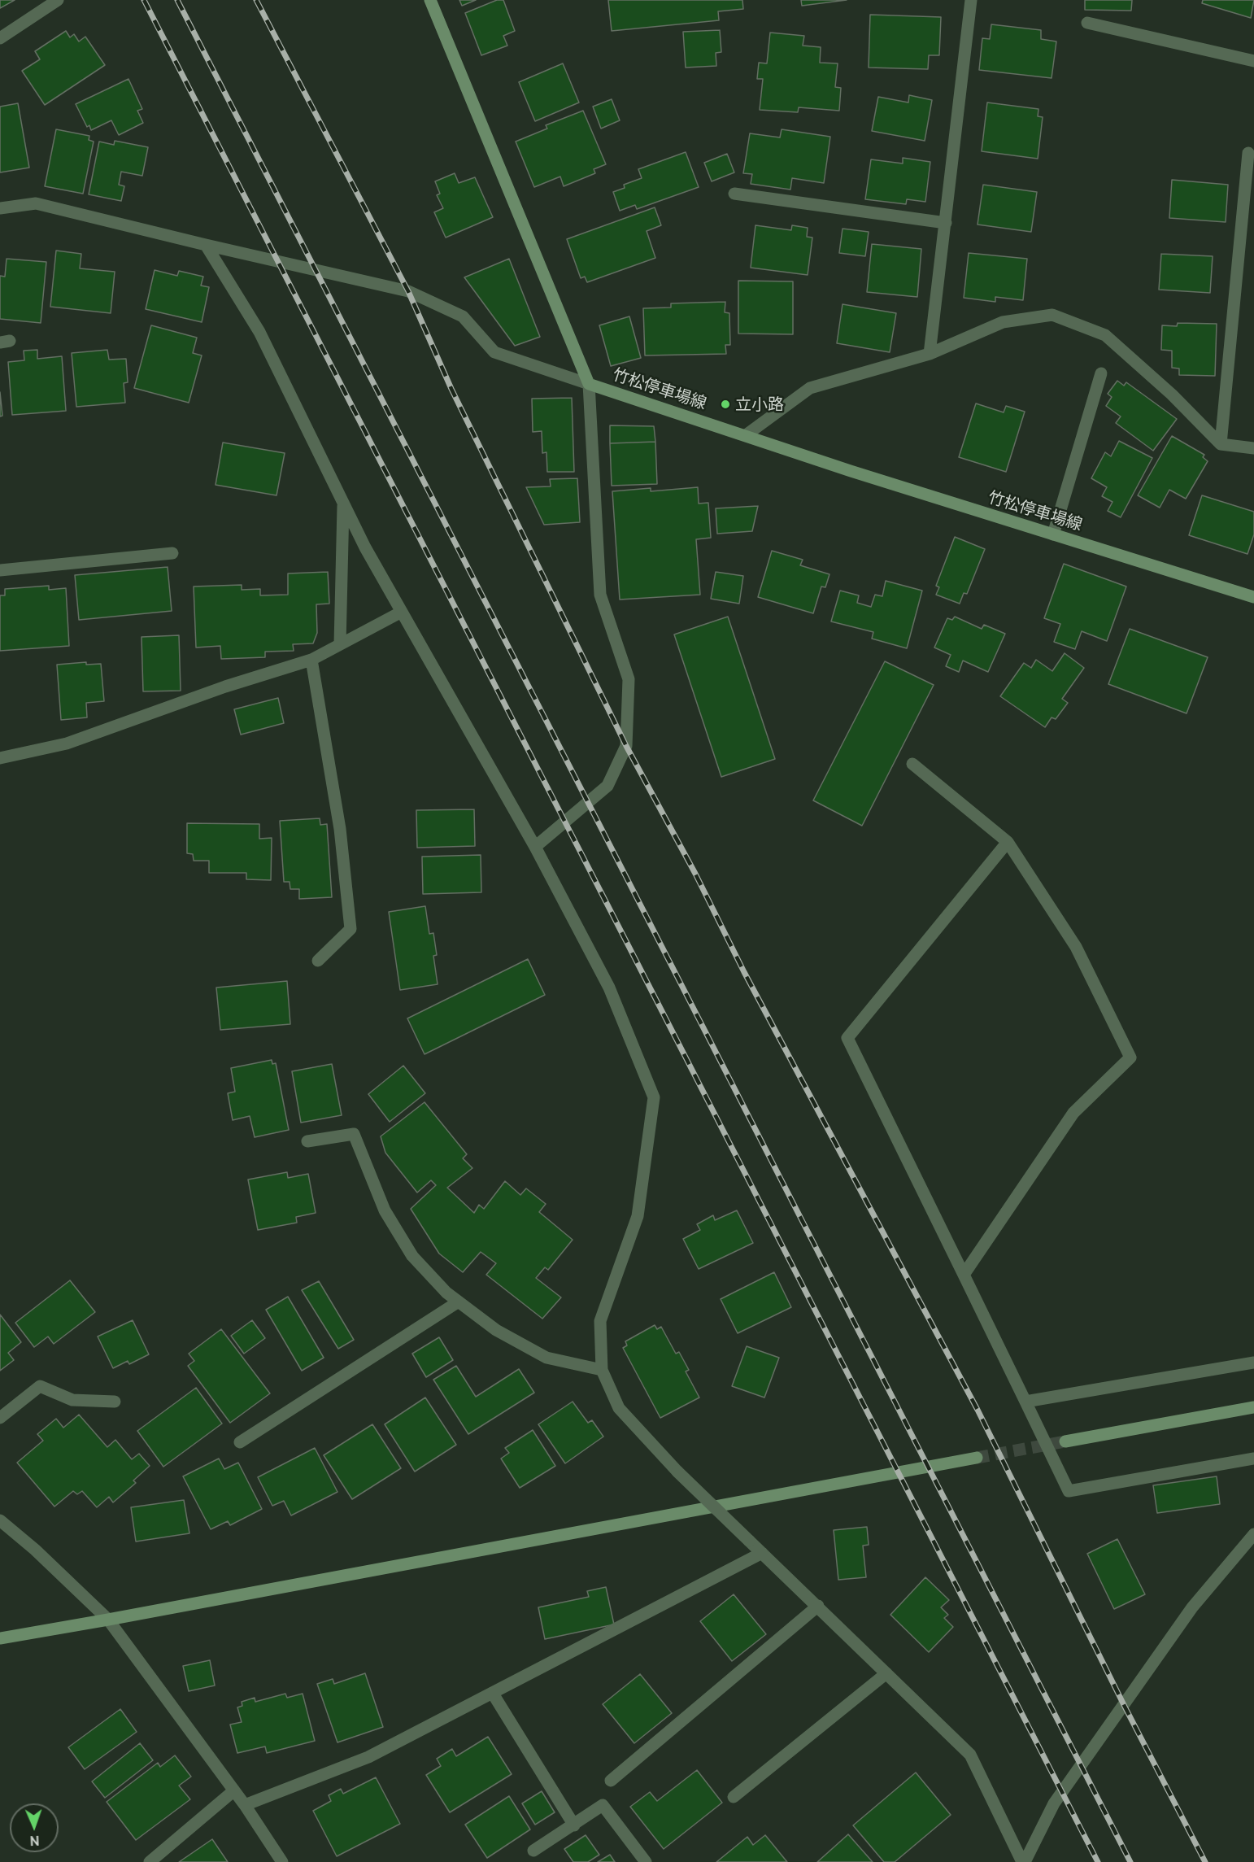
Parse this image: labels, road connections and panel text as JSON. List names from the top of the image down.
{
  "streets": {
    "street": ["竹松停車場線"]
  },
  "places": ["立小路"],
  "north": "bottom"
}
